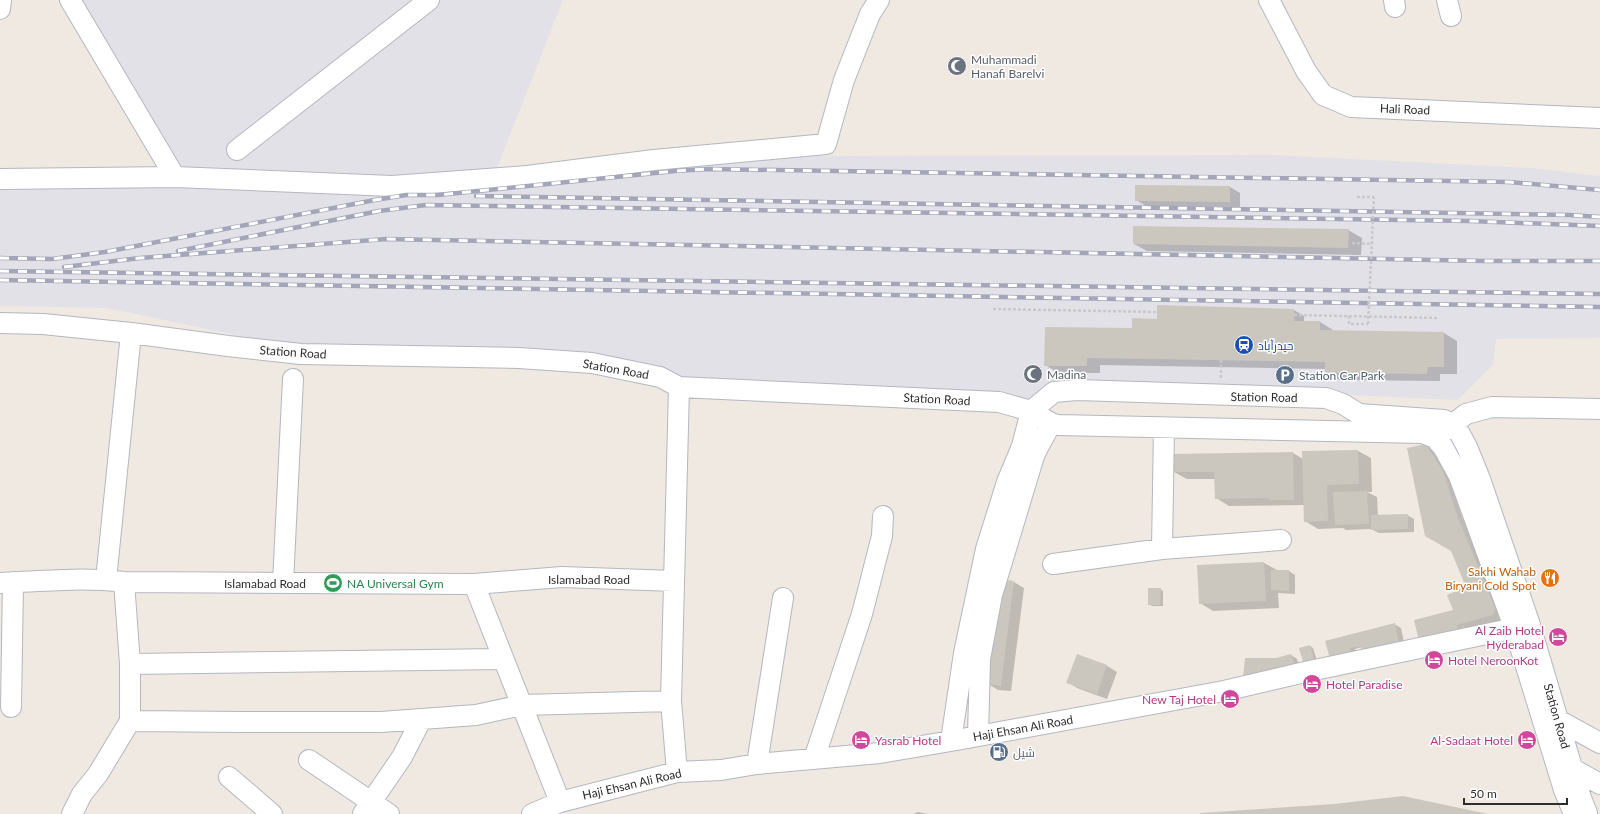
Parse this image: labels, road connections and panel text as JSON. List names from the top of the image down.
{
  "streets": {
    "street": [
      "Hali Road",
      "Station Road",
      "Islamabad Road",
      "Haji Ehsan Ali Road"
    ]
  },
  "crossings": [
    ["Station Road", "Haji Ehsan Ali Road"]
  ],
  "places": {
    "mosque": ["Muhammadi Hanafi Barelvi", "Madina"],
    "station": ["حیدرآباد"],
    "parking": ["Station Car Park"],
    "restaurant": ["Sakhi Wahab Biryani Cold Spot"],
    "sports": ["NA Universal Gym"],
    "hotel": [
      "Al Zaib Hotel Hyderabad",
      "Hotel NeroonKot",
      "Hotel Paradise",
      "New Taj Hotel",
      "Yasrab Hotel",
      "Al-Sadaat Hotel"
    ],
    "fuel station": ["شیل"]
  },
  "scale_bar": "50 m"
}
